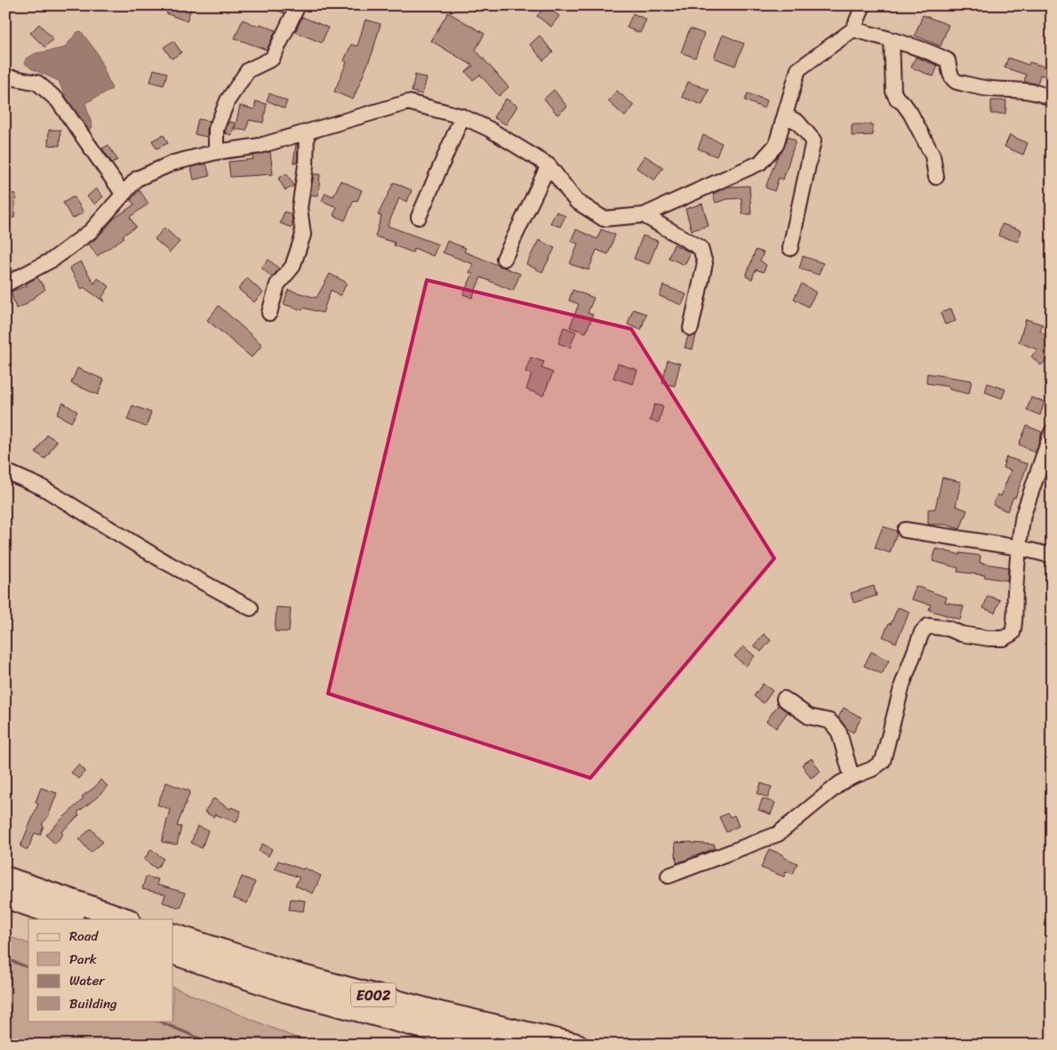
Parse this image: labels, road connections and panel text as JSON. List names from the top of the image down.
{
  "streets": {
    "highway": ["E002"]
  },
  "legend": [
    "Road",
    "Park",
    "Water",
    "Building"
  ]
}
